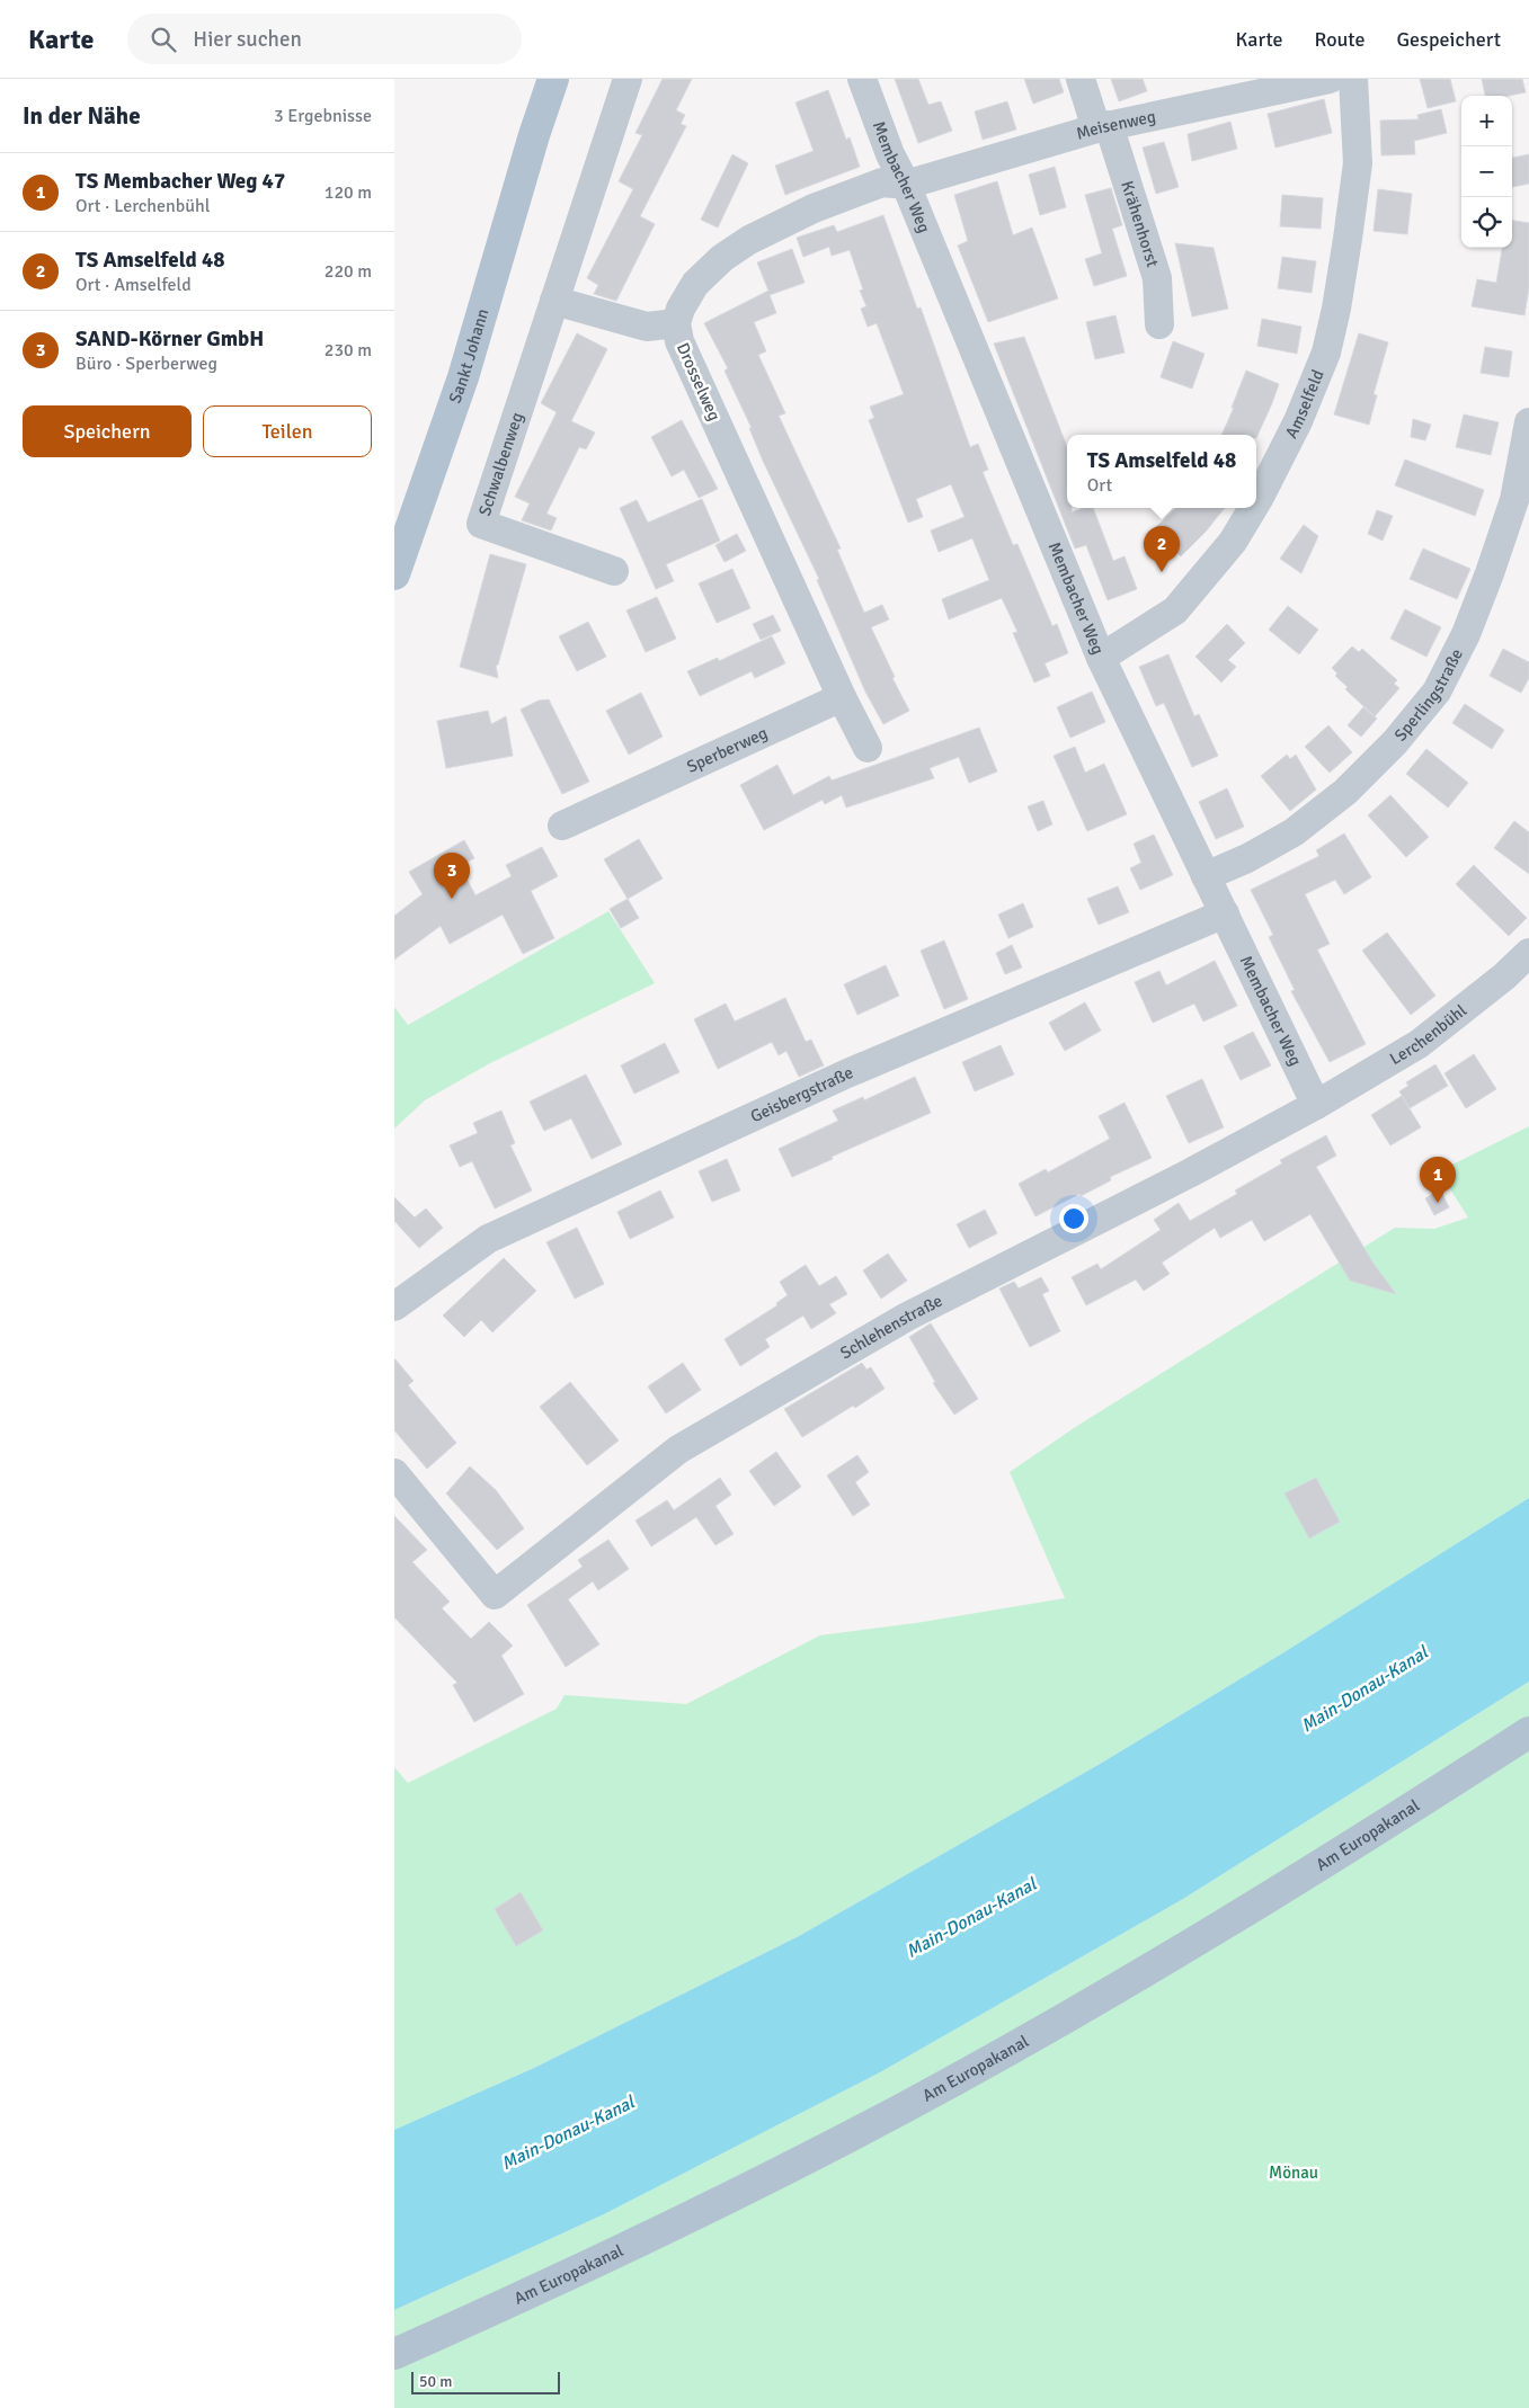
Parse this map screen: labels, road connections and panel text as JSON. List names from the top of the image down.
{
  "streets": {
    "main road": ["Sankt Johann", "Am Europakanal"],
    "street": [
      "Meisenweg",
      "Membacher Weg",
      "Krähenhorst",
      "Drosselweg",
      "Amselfeld",
      "Schwalbenweg",
      "Sperlingstraße",
      "Sperberweg",
      "Lerchenbühl",
      "Geisbergstraße",
      "Schlehenstraße"
    ]
  },
  "crossings": [
    ["Meisenweg", "Membacher Weg"],
    ["Meisenweg", "Krähenhorst"],
    ["Meisenweg", "Drosselweg"],
    ["Membacher Weg", "Drosselweg"],
    ["Membacher Weg", "Amselfeld"],
    ["Membacher Weg", "Sperlingstraße"],
    ["Membacher Weg", "Lerchenbühl"],
    ["Membacher Weg", "Geisbergstraße"],
    ["Membacher Weg", "Schlehenstraße"],
    ["Drosselweg", "Sperberweg"],
    ["Lerchenbühl", "Schlehenstraße"]
  ],
  "water": ["Main-Donau-Kanal"],
  "parks": ["Mönau"],
  "scale_bar": "50 m",
  "page": {
    "header": "Karte",
    "search": "Hier suchen",
    "nav": ["Karte", "Route", "Gespeichert"],
    "heading": ["In der Nähe", "3 Ergebnisse"],
    "map_buttons": ["+", "−"],
    "list": [
      {
        "mark": "1",
        "name": "TS Membacher Weg 47",
        "note": "Ort · Lerchenbühl",
        "value": "120 m"
      },
      {
        "mark": "2",
        "name": "TS Amselfeld 48",
        "note": "Ort · Amselfeld",
        "value": "220 m"
      },
      {
        "mark": "3",
        "name": "SAND-Körner GmbH",
        "note": "Büro · Sperberweg",
        "value": "230 m"
      }
    ],
    "buttons": ["Speichern", "Teilen"],
    "popup": ["TS Amselfeld 48", "Ort"],
    "pins": ["2", "3", "1"],
    "scale": "50 m"
  }
}
